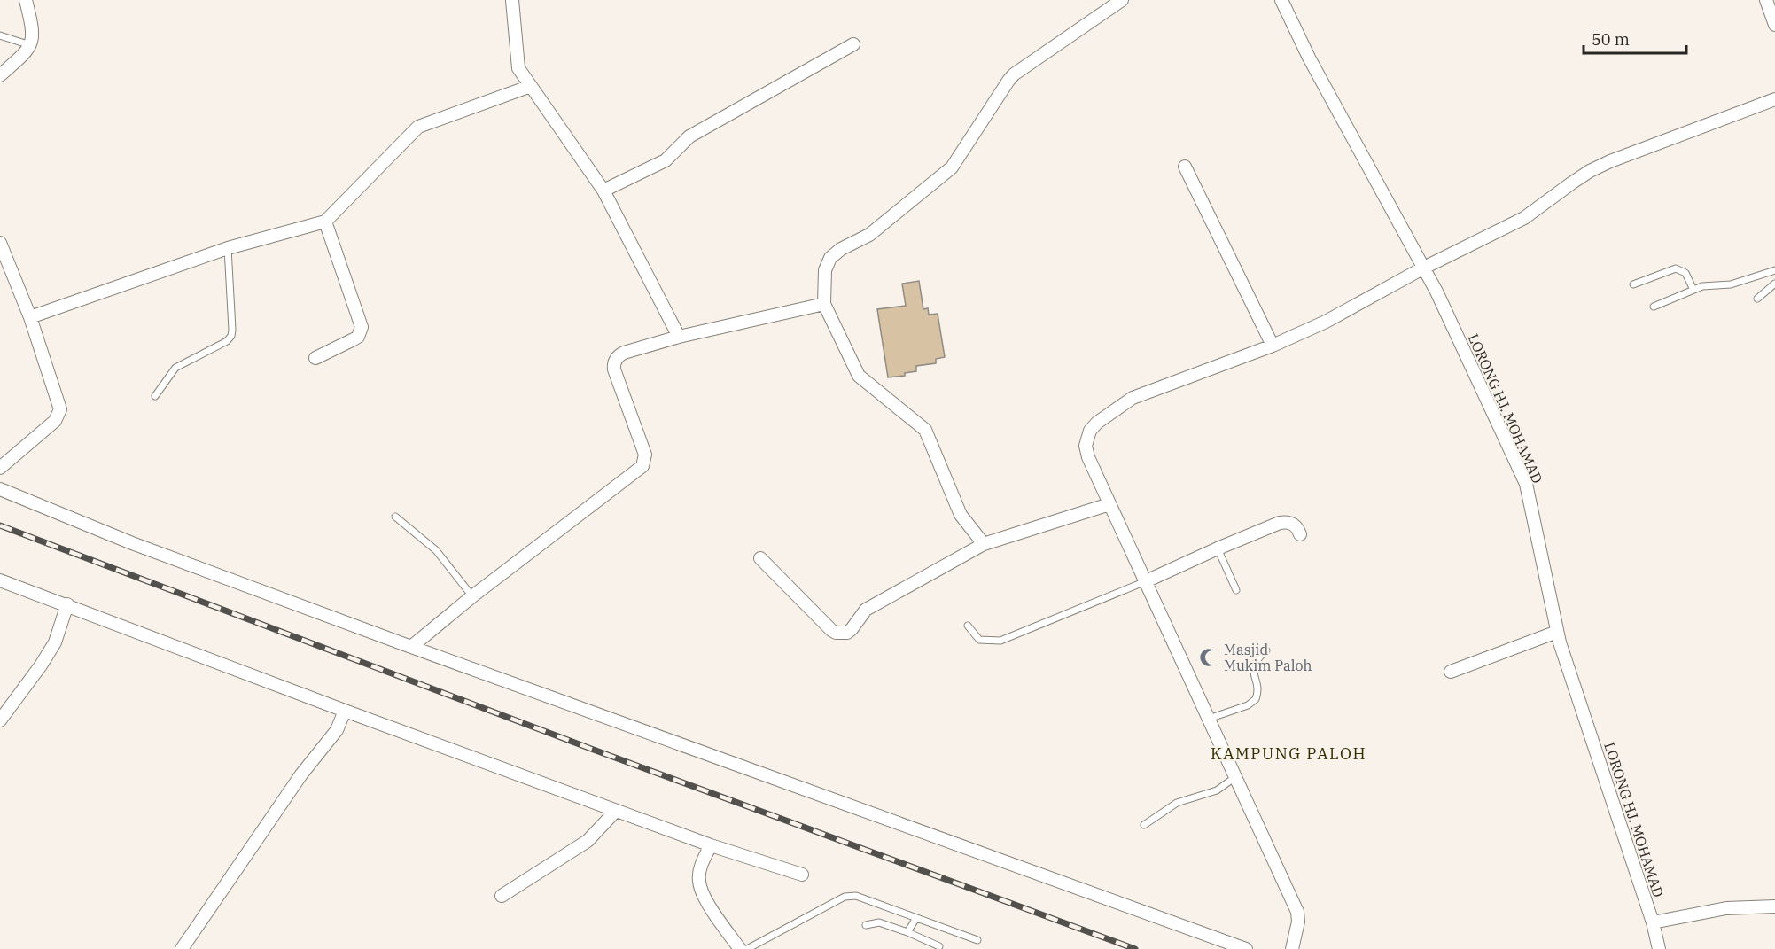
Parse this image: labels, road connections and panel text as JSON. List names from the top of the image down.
{
  "streets": {
    "street": ["LORONG HJ. MOHAMAD"]
  },
  "districts": ["KAMPUNG PALOH"],
  "places": {
    "mosque": ["Masjid Mukim Paloh"]
  },
  "scale_bar": "50 m"
}
